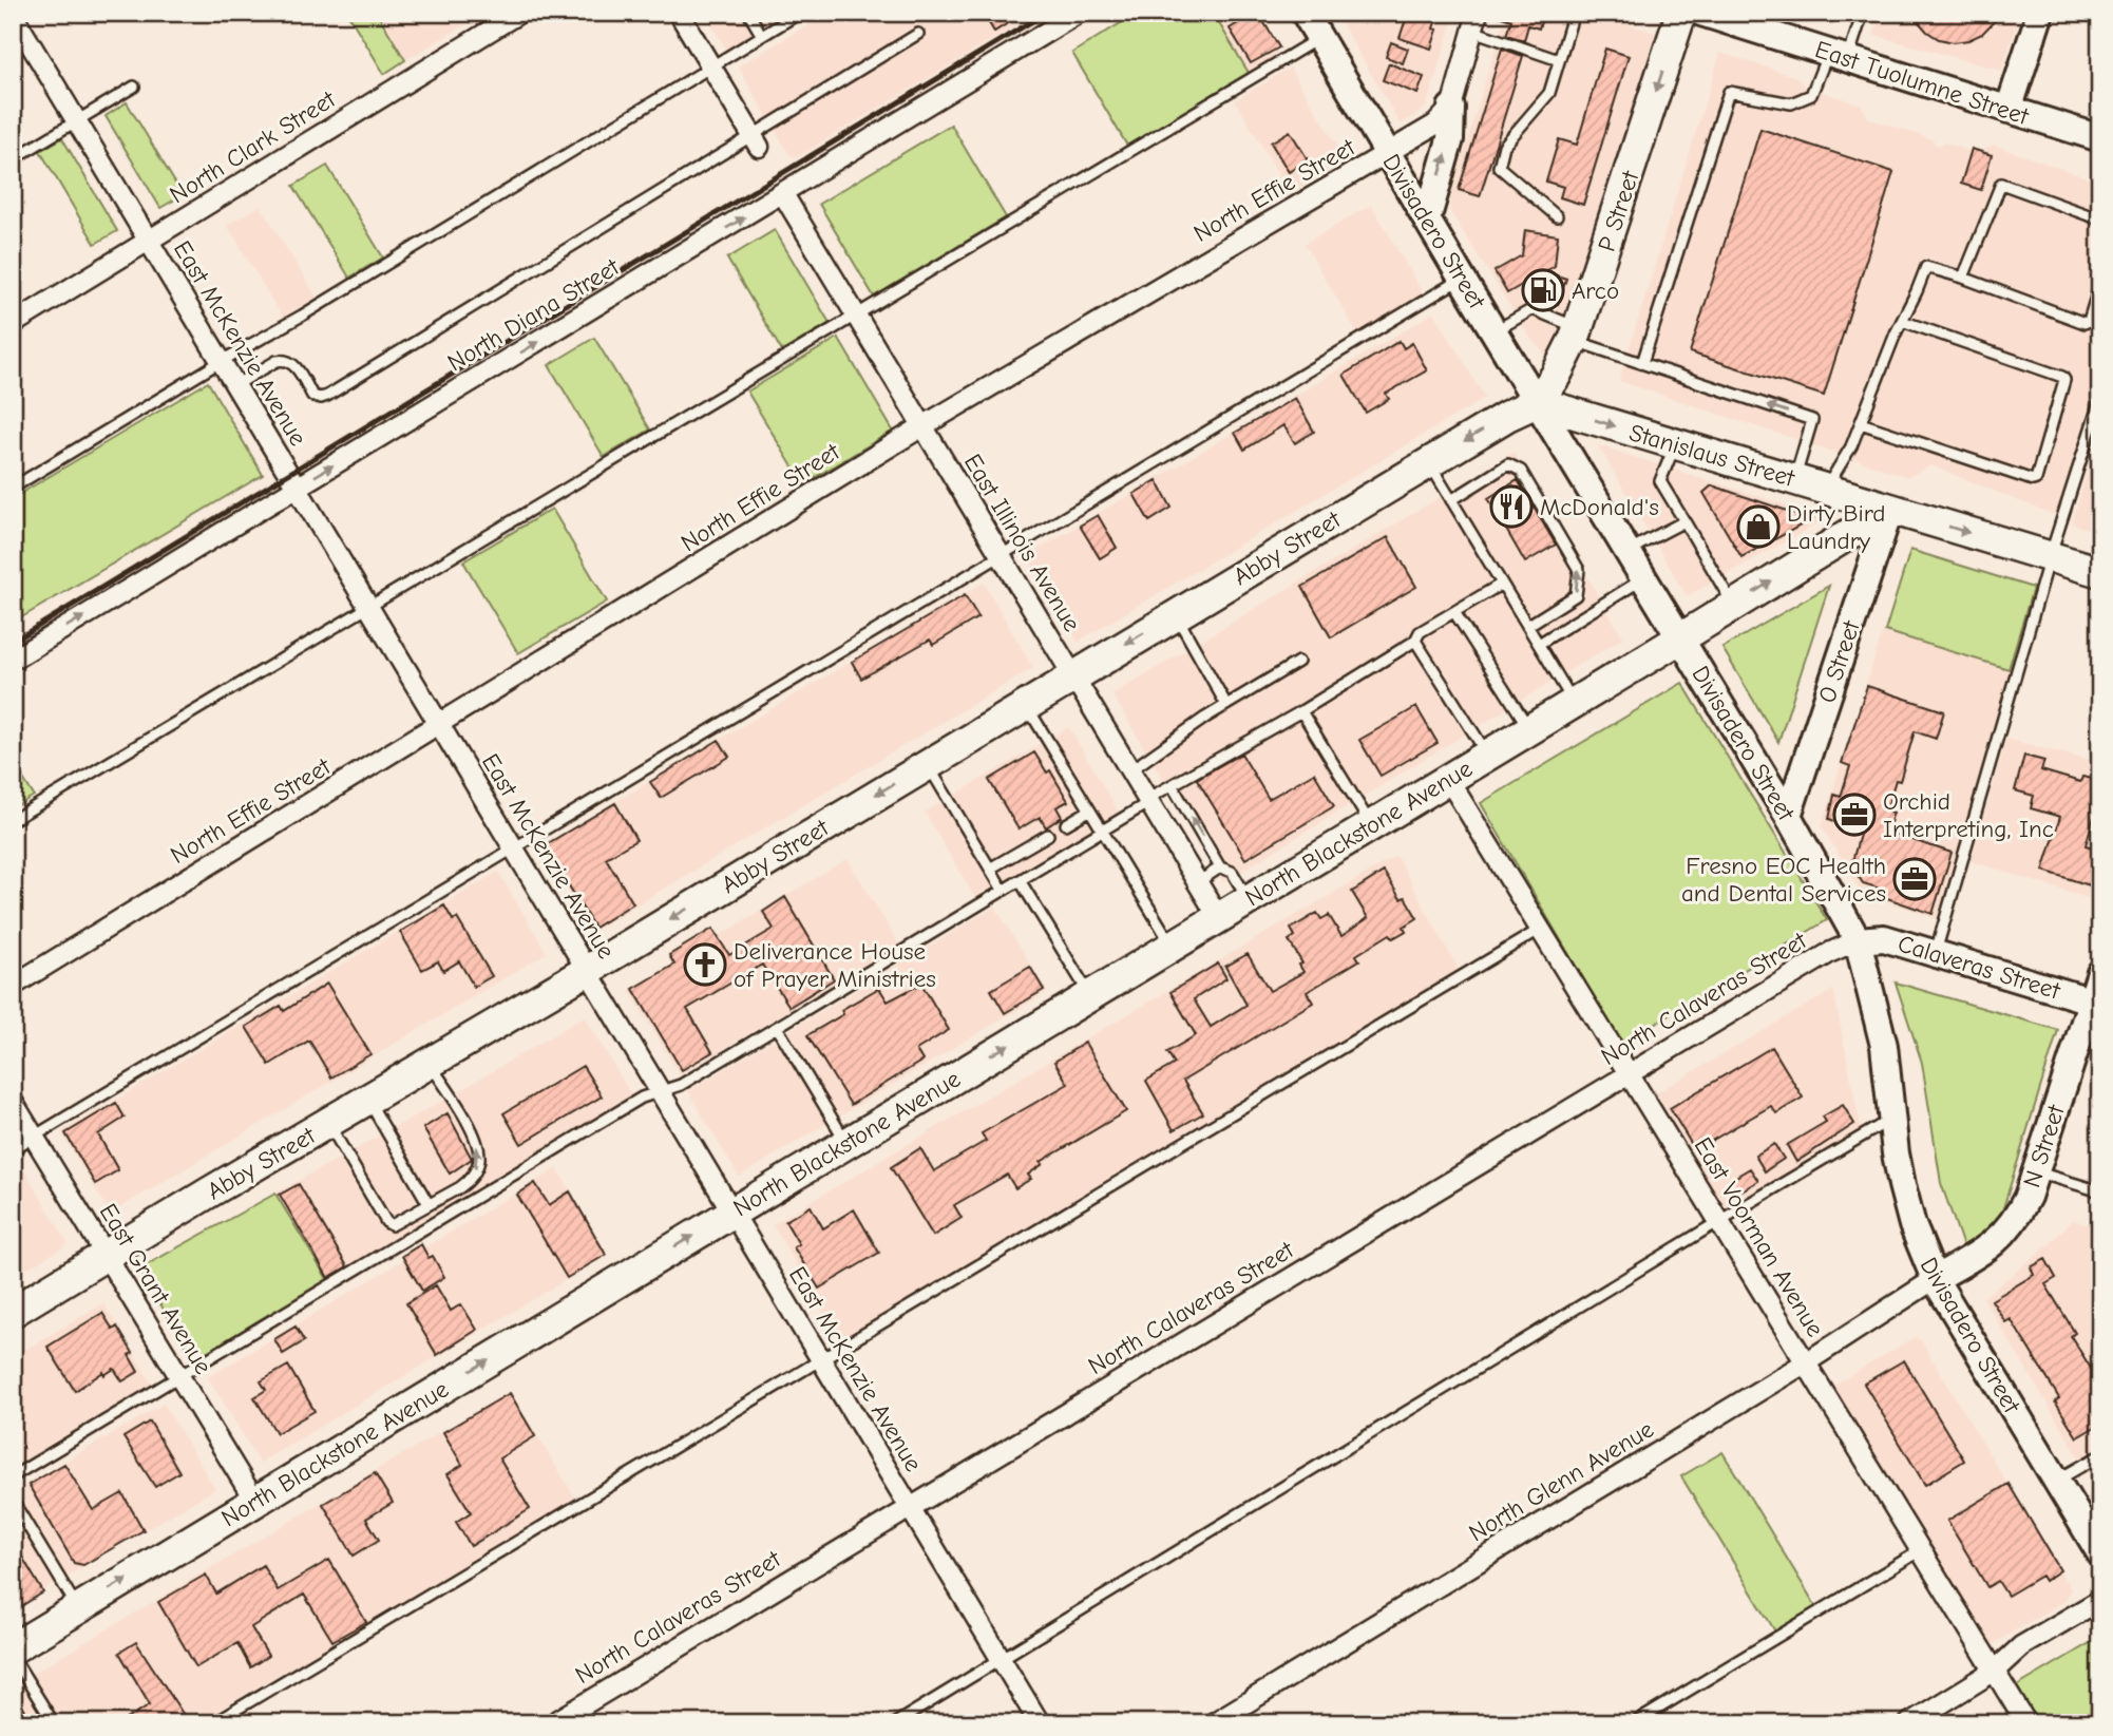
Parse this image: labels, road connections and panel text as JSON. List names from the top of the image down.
{
  "streets": {
    "main road": [
      "East Tuolumne Street",
      "P Street",
      "Divisadero Street",
      "Stanislaus Street",
      "Abby Street",
      "O Street",
      "North Blackstone Avenue",
      "Calaveras Street",
      "N Street"
    ],
    "street": [
      "North Clark Street",
      "North Effie Street",
      "North Diana Street",
      "East McKenzie Avenue",
      "East Illinois Avenue",
      "North Calaveras Street",
      "East Voorman Avenue",
      "East Grant Avenue",
      "North Glenn Avenue"
    ]
  },
  "crossings": [
    ["North Clark Street", "East McKenzie Avenue"],
    ["North Effie Street", "Divisadero Street"],
    ["North Effie Street", "East McKenzie Avenue"],
    ["North Effie Street", "East Illinois Avenue"],
    ["P Street", "Divisadero Street"],
    ["P Street", "Stanislaus Street"],
    ["P Street", "Abby Street"],
    ["Divisadero Street", "Stanislaus Street"],
    ["Divisadero Street", "Abby Street"],
    ["Divisadero Street", "O Street"],
    ["Divisadero Street", "North Blackstone Avenue"],
    ["Divisadero Street", "Calaveras Street"],
    ["Divisadero Street", "North Calaveras Street"],
    ["Divisadero Street", "N Street"],
    ["Divisadero Street", "North Glenn Avenue"],
    ["North Diana Street", "East McKenzie Avenue"],
    ["North Diana Street", "East Illinois Avenue"],
    ["East McKenzie Avenue", "Abby Street"],
    ["East McKenzie Avenue", "North Blackstone Avenue"],
    ["East McKenzie Avenue", "North Calaveras Street"],
    ["Stanislaus Street", "Abby Street"],
    ["Stanislaus Street", "O Street"],
    ["Stanislaus Street", "North Blackstone Avenue"],
    ["East Illinois Avenue", "Abby Street"],
    ["East Illinois Avenue", "North Blackstone Avenue"],
    ["Abby Street", "East Grant Avenue"],
    ["O Street", "North Blackstone Avenue"],
    ["North Blackstone Avenue", "East Voorman Avenue"],
    ["North Blackstone Avenue", "East Grant Avenue"],
    ["Calaveras Street", "North Calaveras Street"],
    ["Calaveras Street", "N Street"],
    ["North Calaveras Street", "East Voorman Avenue"],
    ["N Street", "North Glenn Avenue"],
    ["East Voorman Avenue", "North Glenn Avenue"]
  ],
  "one_way": [
    "North Diana Street",
    "Stanislaus Street",
    "Abby Street",
    "North Blackstone Avenue"
  ],
  "places": {
    "fuel station": ["Arco"],
    "restaurant": ["McDonald's"],
    "shop": ["Dirty Bird Laundry"],
    "office": ["Orchid Interpreting, Inc", "Fresno EOC Health and Dental Services"],
    "church": ["Deliverance House of Prayer Ministries"]
  }
}
